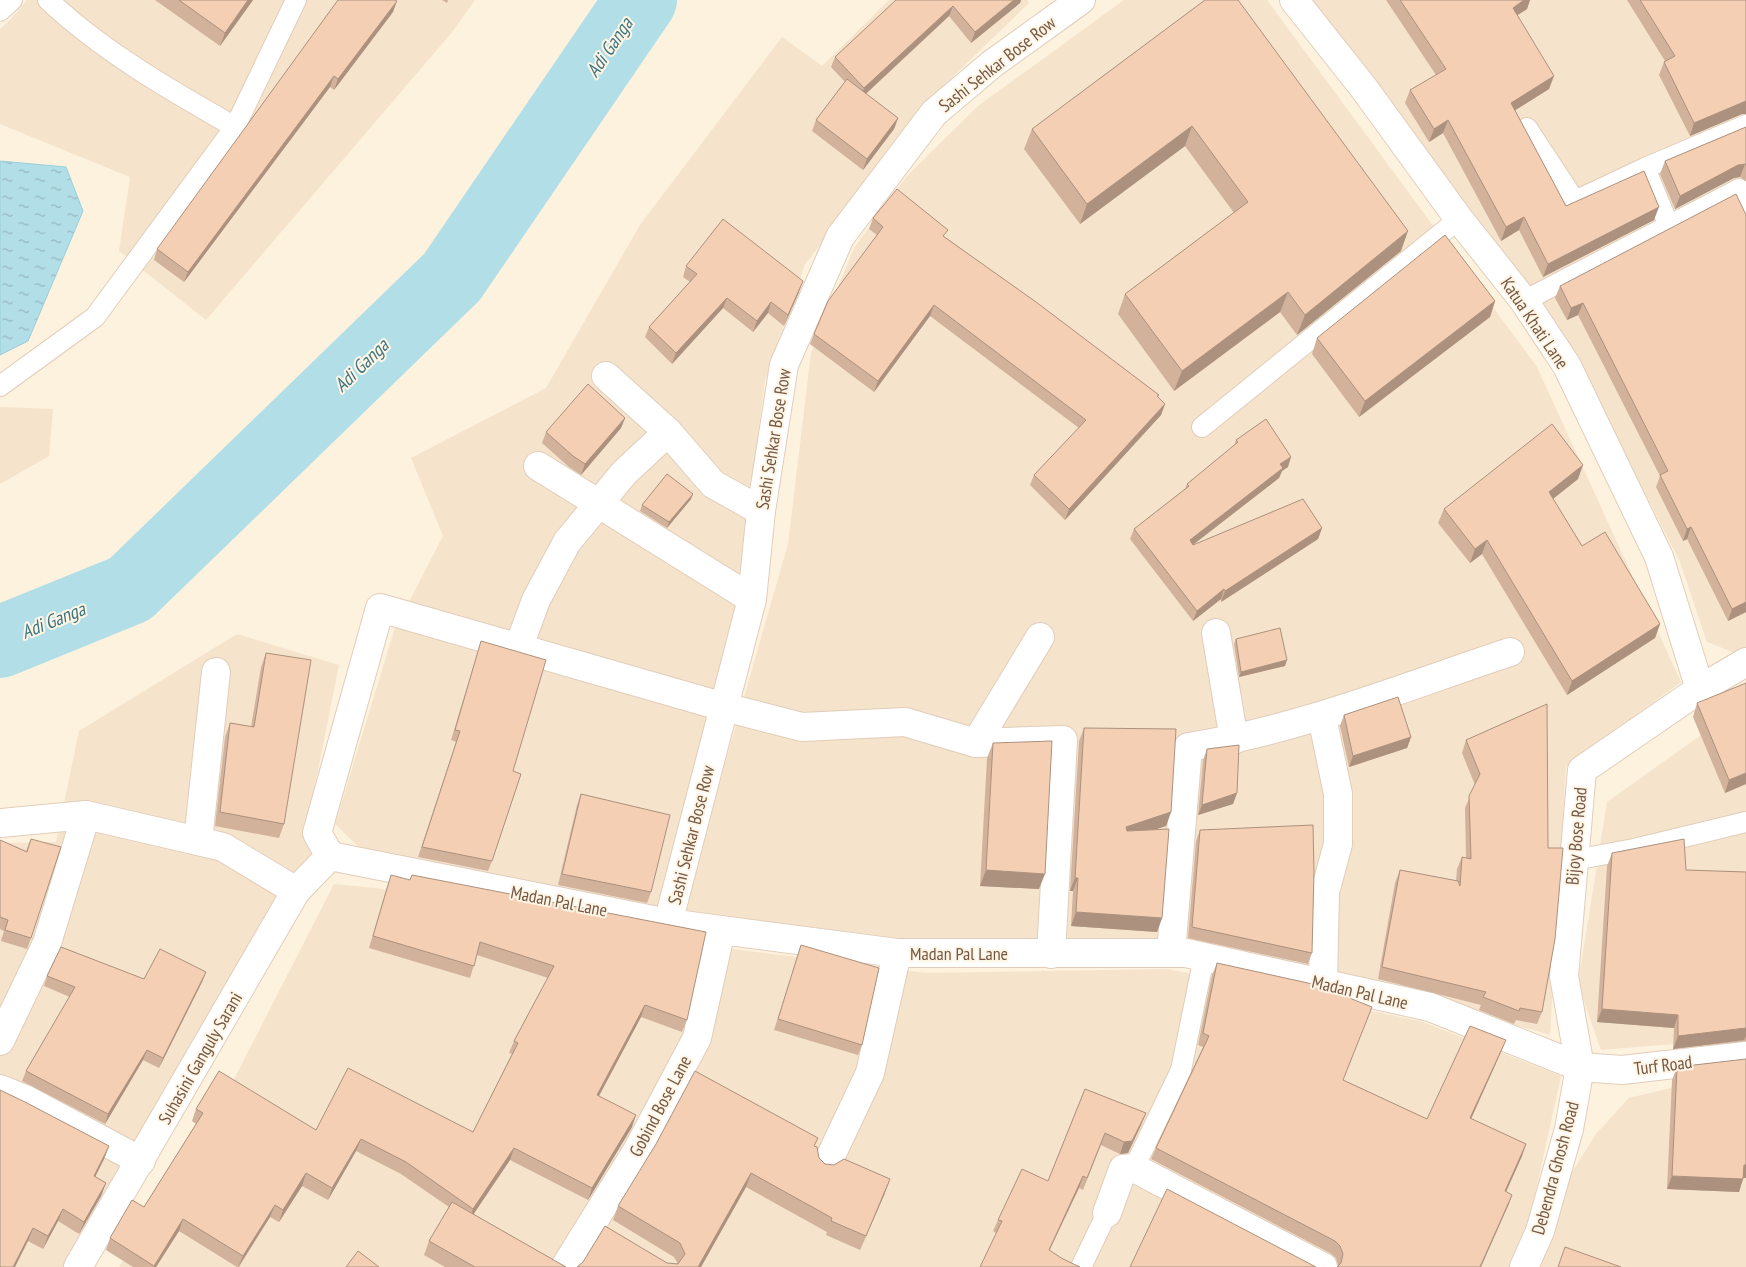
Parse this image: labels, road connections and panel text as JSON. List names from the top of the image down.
{
  "streets": {
    "street": [
      "Sashi Sehkar Bose Row",
      "Katua Khati Lane",
      "Bijoy Bose Road",
      "Madan Pal Lane",
      "Suhasini Ganguly Sarani",
      "Turf Road",
      "Gobind Bose Lane",
      "Debendra Ghosh Road"
    ]
  },
  "crossings": [
    ["Sashi Sehkar Bose Row", "Madan Pal Lane"],
    ["Katua Khati Lane", "Bijoy Bose Road"],
    ["Bijoy Bose Road", "Madan Pal Lane"],
    ["Bijoy Bose Road", "Turf Road"],
    ["Bijoy Bose Road", "Debendra Ghosh Road"],
    ["Madan Pal Lane", "Suhasini Ganguly Sarani"],
    ["Madan Pal Lane", "Turf Road"],
    ["Madan Pal Lane", "Gobind Bose Lane"],
    ["Madan Pal Lane", "Debendra Ghosh Road"],
    ["Turf Road", "Debendra Ghosh Road"]
  ],
  "water": ["Adi Ganga"]
}
